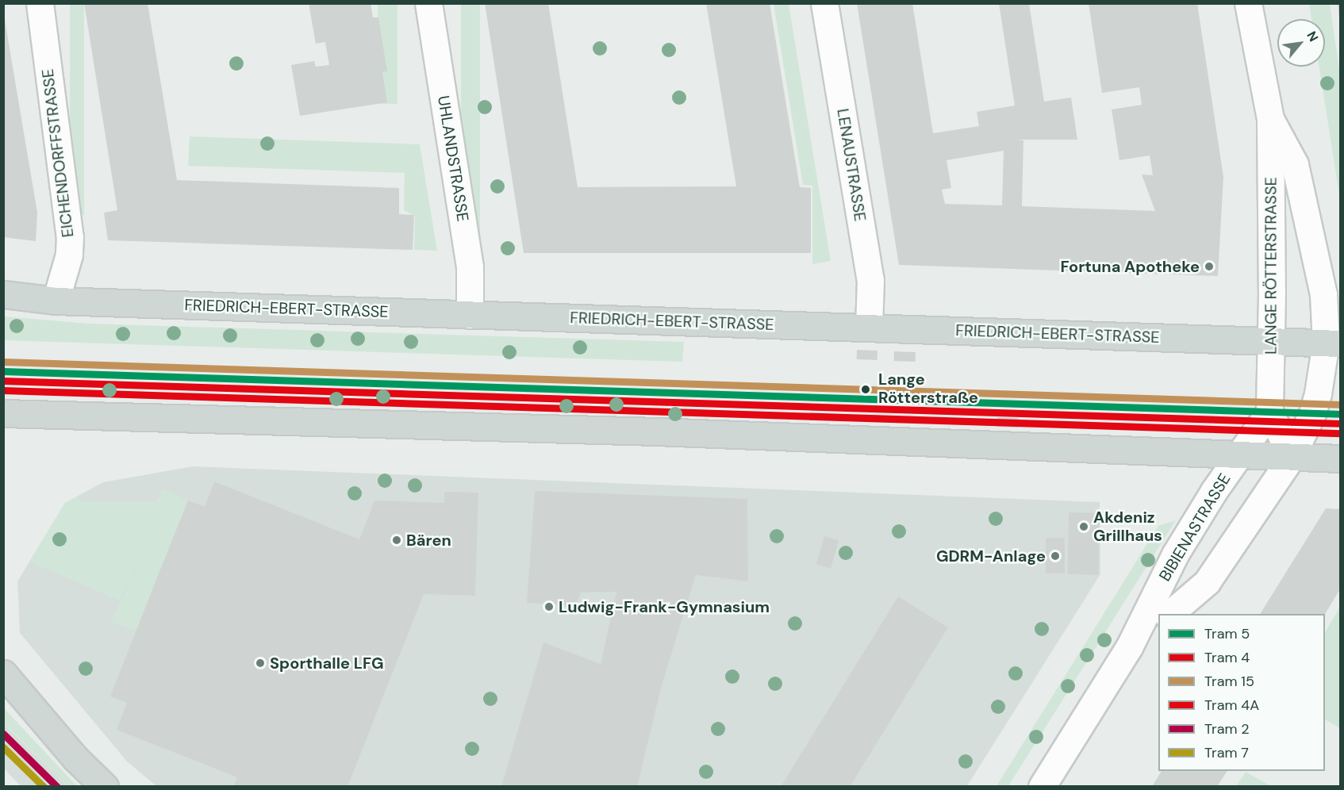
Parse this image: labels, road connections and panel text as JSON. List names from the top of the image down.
{
  "streets": {
    "main road": ["FRIEDRICH-EBERT-STRASSE"],
    "street": [
      "EICHENDORFFSTRASSE",
      "UHLANDSTRASSE",
      "LENAUSTRASSE",
      "LANGE RÖTTERSTRASSE",
      "BIBIENASTRASSE"
    ]
  },
  "crossings": [
    ["EICHENDORFFSTRASSE", "FRIEDRICH-EBERT-STRASSE"],
    ["UHLANDSTRASSE", "FRIEDRICH-EBERT-STRASSE"],
    ["LENAUSTRASSE", "FRIEDRICH-EBERT-STRASSE"],
    ["LANGE RÖTTERSTRASSE", "FRIEDRICH-EBERT-STRASSE"],
    ["LANGE RÖTTERSTRASSE", "BIBIENASTRASSE"]
  ],
  "places": [
    "Fortuna Apotheke",
    "Lange Rötterstraße",
    "Akdeniz Grillhaus",
    "Bären",
    "GDRM-Anlage",
    "Ludwig-Frank-Gymnasium",
    "Sporthalle LFG"
  ],
  "lines": [
    "tram line 15",
    "tram line 5",
    "tram line 4",
    "tram line 4A",
    "tram line 2",
    "tram line 7"
  ],
  "legend": [
    "Tram 5",
    "Tram 4",
    "Tram 15",
    "Tram 4A",
    "Tram 2",
    "Tram 7"
  ],
  "north": "top right"
}
